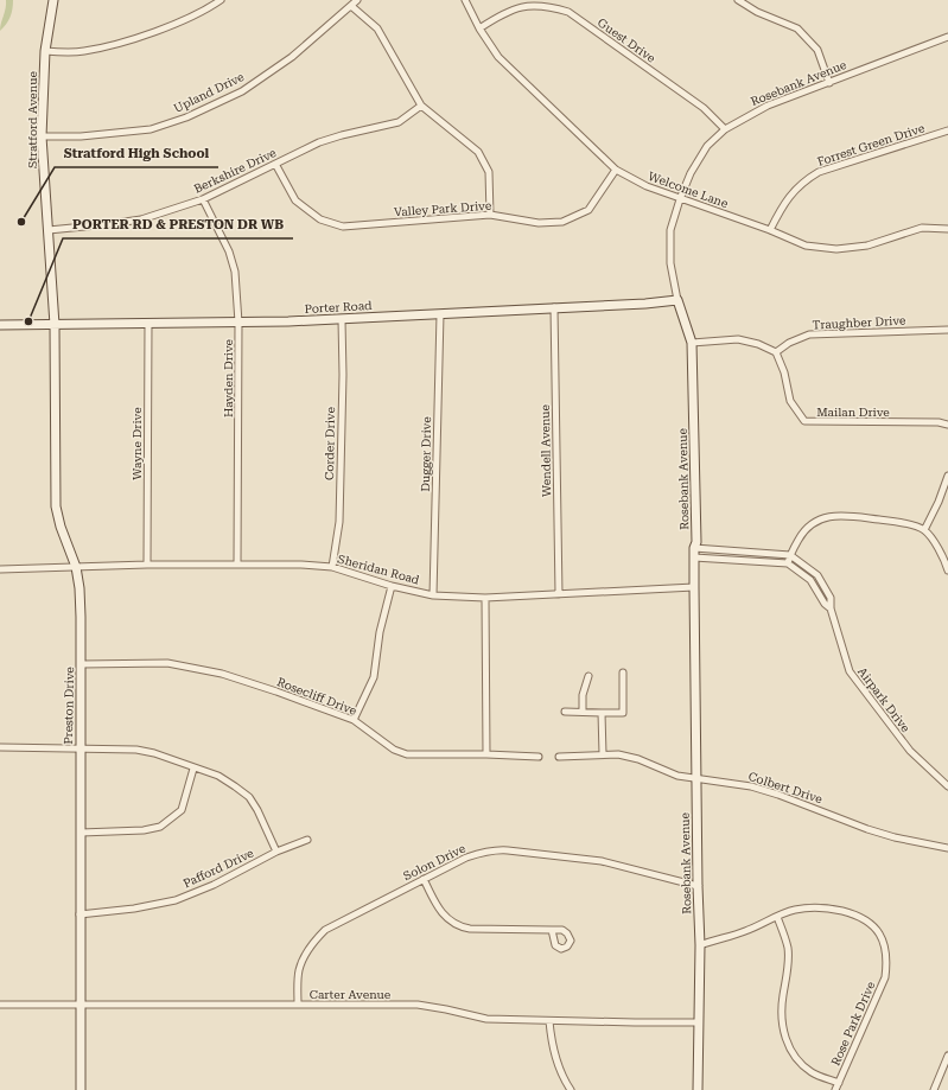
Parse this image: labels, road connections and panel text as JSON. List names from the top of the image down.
{
  "streets": {
    "street": [
      "Guest Drive",
      "Rosebank Avenue",
      "Upland Drive",
      "Stratford Avenue",
      "Forrest Green Drive",
      "Berkshire Drive",
      "Welcome Lane",
      "Valley Park Drive",
      "Porter Road",
      "Traughber Drive",
      "Hayden Drive",
      "Mailan Drive",
      "Wayne Drive",
      "Corder Drive",
      "Wendell Avenue",
      "Dugger Drive",
      "Sheridan Road",
      "Rosecliff Drive",
      "Airpark Drive",
      "Preston Drive",
      "Colbert Drive",
      "Solon Drive",
      "Pafford Drive",
      "Carter Avenue",
      "Rose Park Drive"
    ]
  },
  "crossings": [
    ["Guest Drive", "Rosebank Avenue"],
    ["Guest Drive", "Welcome Lane"],
    ["Rosebank Avenue", "Welcome Lane"],
    ["Rosebank Avenue", "Porter Road"],
    ["Rosebank Avenue", "Sheridan Road"],
    ["Rosebank Avenue", "Colbert Drive"],
    ["Rosebank Avenue", "Solon Drive"],
    ["Rosebank Avenue", "Carter Avenue"],
    ["Rosebank Avenue", "Rose Park Drive"],
    ["Upland Drive", "Stratford Avenue"],
    ["Stratford Avenue", "Berkshire Drive"],
    ["Stratford Avenue", "Porter Road"],
    ["Stratford Avenue", "Preston Drive"],
    ["Forrest Green Drive", "Welcome Lane"],
    ["Berkshire Drive", "Valley Park Drive"],
    ["Berkshire Drive", "Hayden Drive"],
    ["Welcome Lane", "Valley Park Drive"],
    ["Porter Road", "Hayden Drive"],
    ["Porter Road", "Wayne Drive"],
    ["Porter Road", "Corder Drive"],
    ["Porter Road", "Wendell Avenue"],
    ["Porter Road", "Dugger Drive"],
    ["Porter Road", "Preston Drive"],
    ["Traughber Drive", "Mailan Drive"],
    ["Hayden Drive", "Sheridan Road"],
    ["Wayne Drive", "Sheridan Road"],
    ["Corder Drive", "Sheridan Road"],
    ["Wendell Avenue", "Sheridan Road"],
    ["Dugger Drive", "Sheridan Road"],
    ["Sheridan Road", "Preston Drive"],
    ["Rosecliff Drive", "Preston Drive"],
    ["Preston Drive", "Pafford Drive"],
    ["Preston Drive", "Carter Avenue"],
    ["Solon Drive", "Carter Avenue"]
  ],
  "places": ["Stratford High School", "PORTER RD & PRESTON DR WB"]
}
